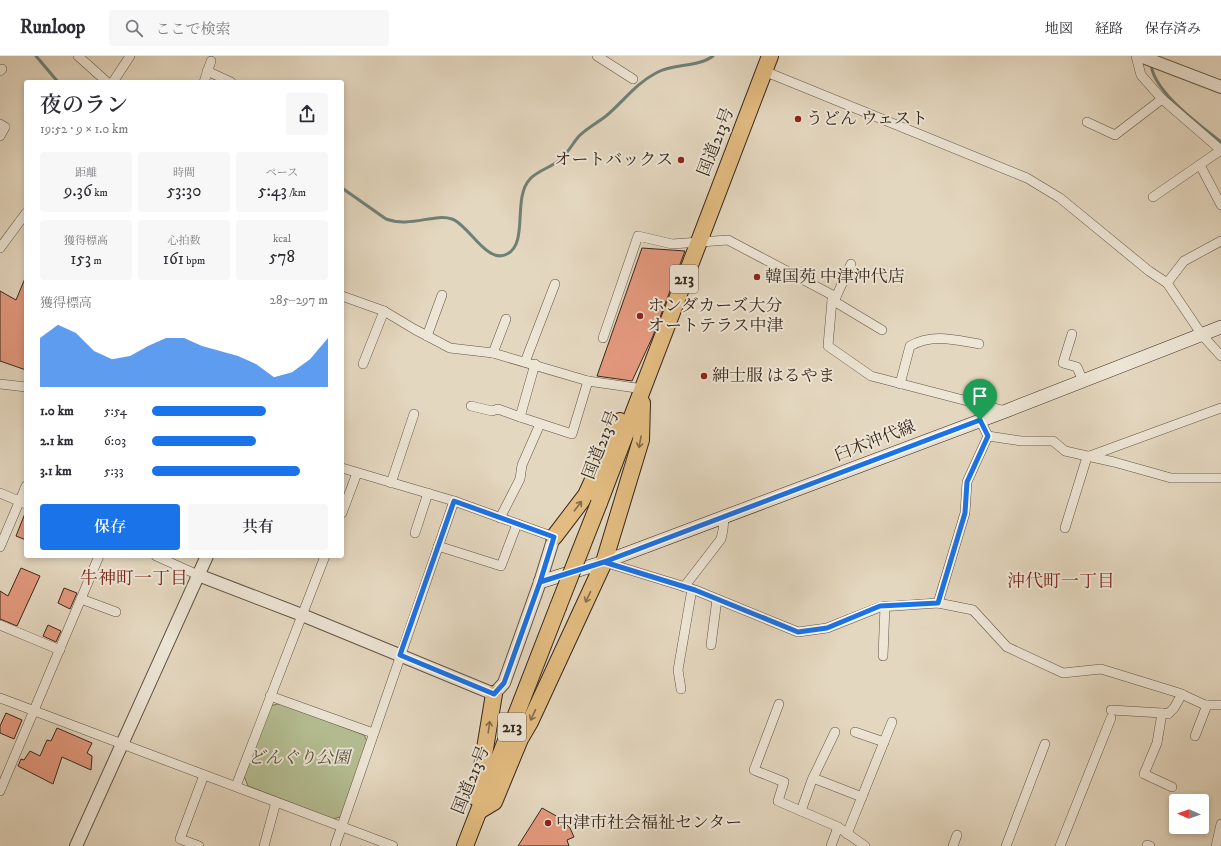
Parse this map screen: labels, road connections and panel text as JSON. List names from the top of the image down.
{
  "streets": {
    "highway": ["国道213号", "213"],
    "main road": ["臼木沖代線"]
  },
  "districts": ["牛神町一丁目", "沖代町一丁目"],
  "parks": ["どんぐり公園"],
  "places": [
    "うどん ウェスト",
    "オートバックス",
    "韓国苑 中津沖代店",
    "ホンダカーズ大分 オートテラス中津",
    "紳士服 はるやま",
    "中津市社会福祉センター"
  ],
  "north": "left",
  "page": {
    "header": "Runloop",
    "search": "ここで検索",
    "nav": ["地図", "経路", "保存済み"],
    "heading": ["夜のラン", "19:52 · 9 × 1.0 km"],
    "stats": [
      ["距離", "9.36 km"],
      ["時間", "53:30"],
      ["ペース", "5:43 /km"],
      ["獲得標高", "153 m"],
      ["心拍数", "161 bpm"],
      ["kcal", "578"]
    ],
    "chart": ["獲得標高", "285–297 m"],
    "list": [
      {
        "name": "1.0 km",
        "note": "5:54"
      },
      {
        "name": "2.1 km",
        "note": "6:03"
      },
      {
        "name": "3.1 km",
        "note": "5:33"
      }
    ],
    "buttons": ["保存", "共有"]
  }
}
